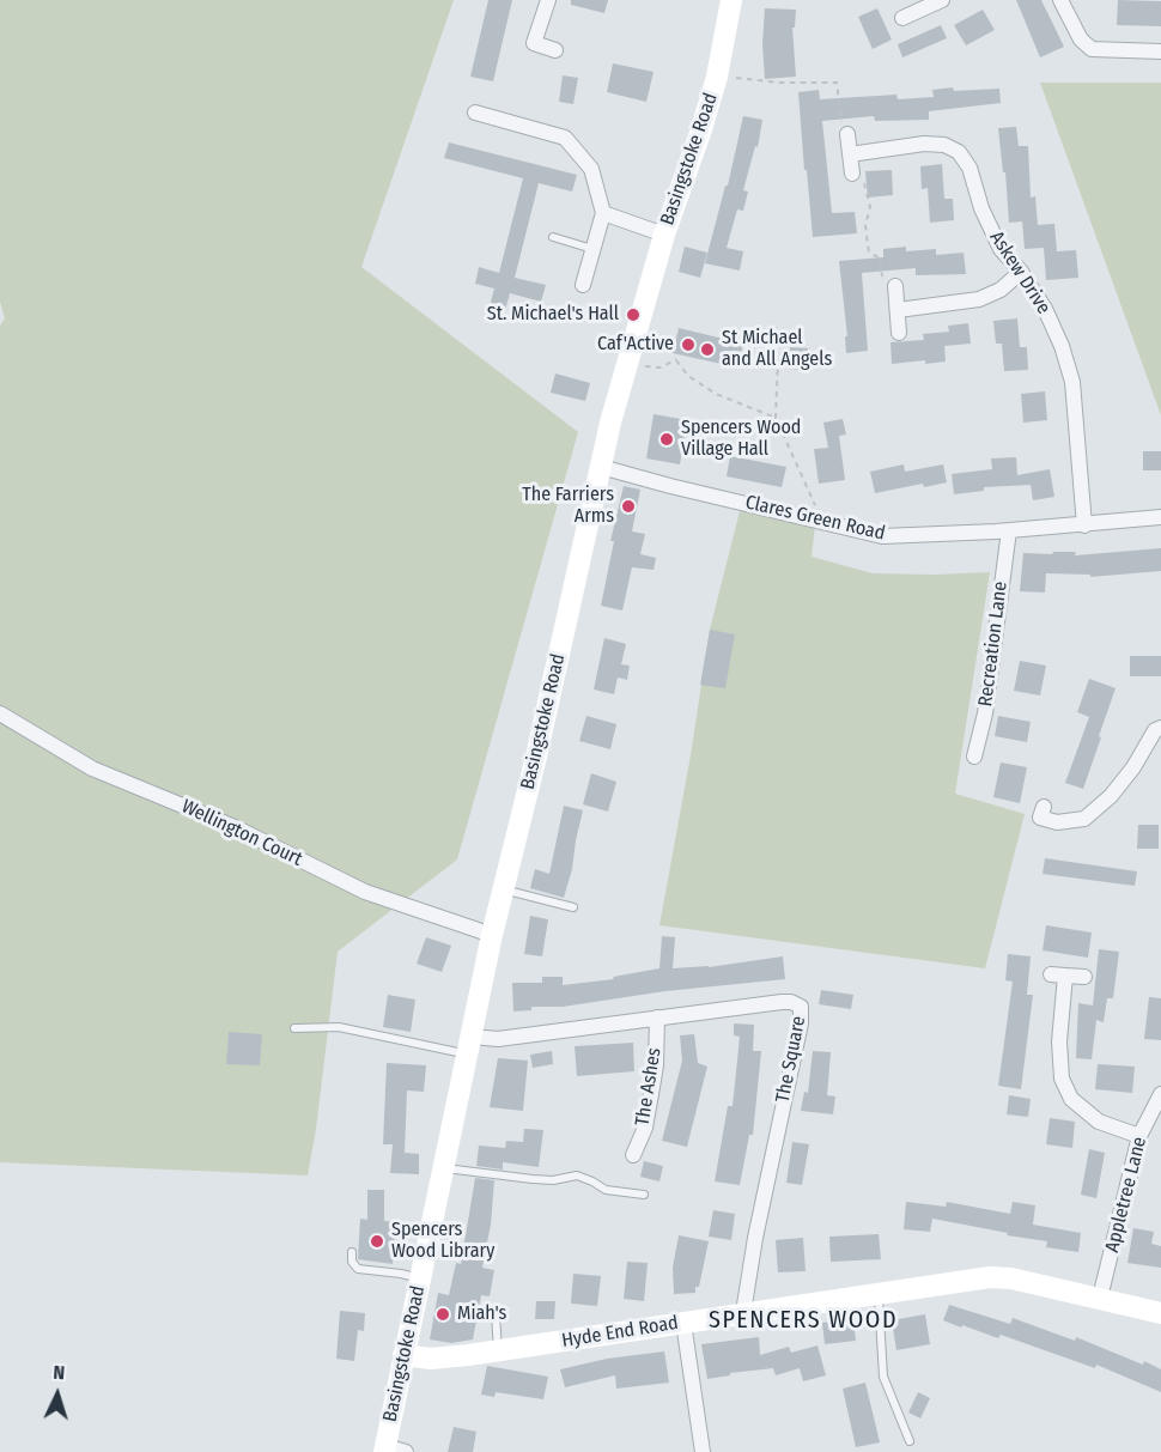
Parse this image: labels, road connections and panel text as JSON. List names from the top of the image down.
{
  "streets": {
    "street": [
      "Basingstoke Road",
      "Askew Drive",
      "Clares Green Road",
      "Recreation Lane",
      "Wellington Court",
      "The Square",
      "The Ashes",
      "Appletree Lane",
      "Hyde End Road"
    ]
  },
  "crossings": [
    ["Basingstoke Road", "Clares Green Road"],
    ["Basingstoke Road", "Wellington Court"],
    ["Basingstoke Road", "The Square"],
    ["Basingstoke Road", "Hyde End Road"],
    ["Askew Drive", "Clares Green Road"],
    ["Clares Green Road", "Recreation Lane"],
    ["The Square", "The Ashes"],
    ["The Square", "Hyde End Road"],
    ["Appletree Lane", "Hyde End Road"]
  ],
  "districts": ["SPENCERS WOOD"],
  "places": [
    "St. Michael's Hall",
    "Caf'Active",
    "St Michael and All Angels",
    "Spencers Wood Village Hall",
    "The Farriers Arms",
    "Spencers Wood Library",
    "Miah's"
  ],
  "north": "top"
}
